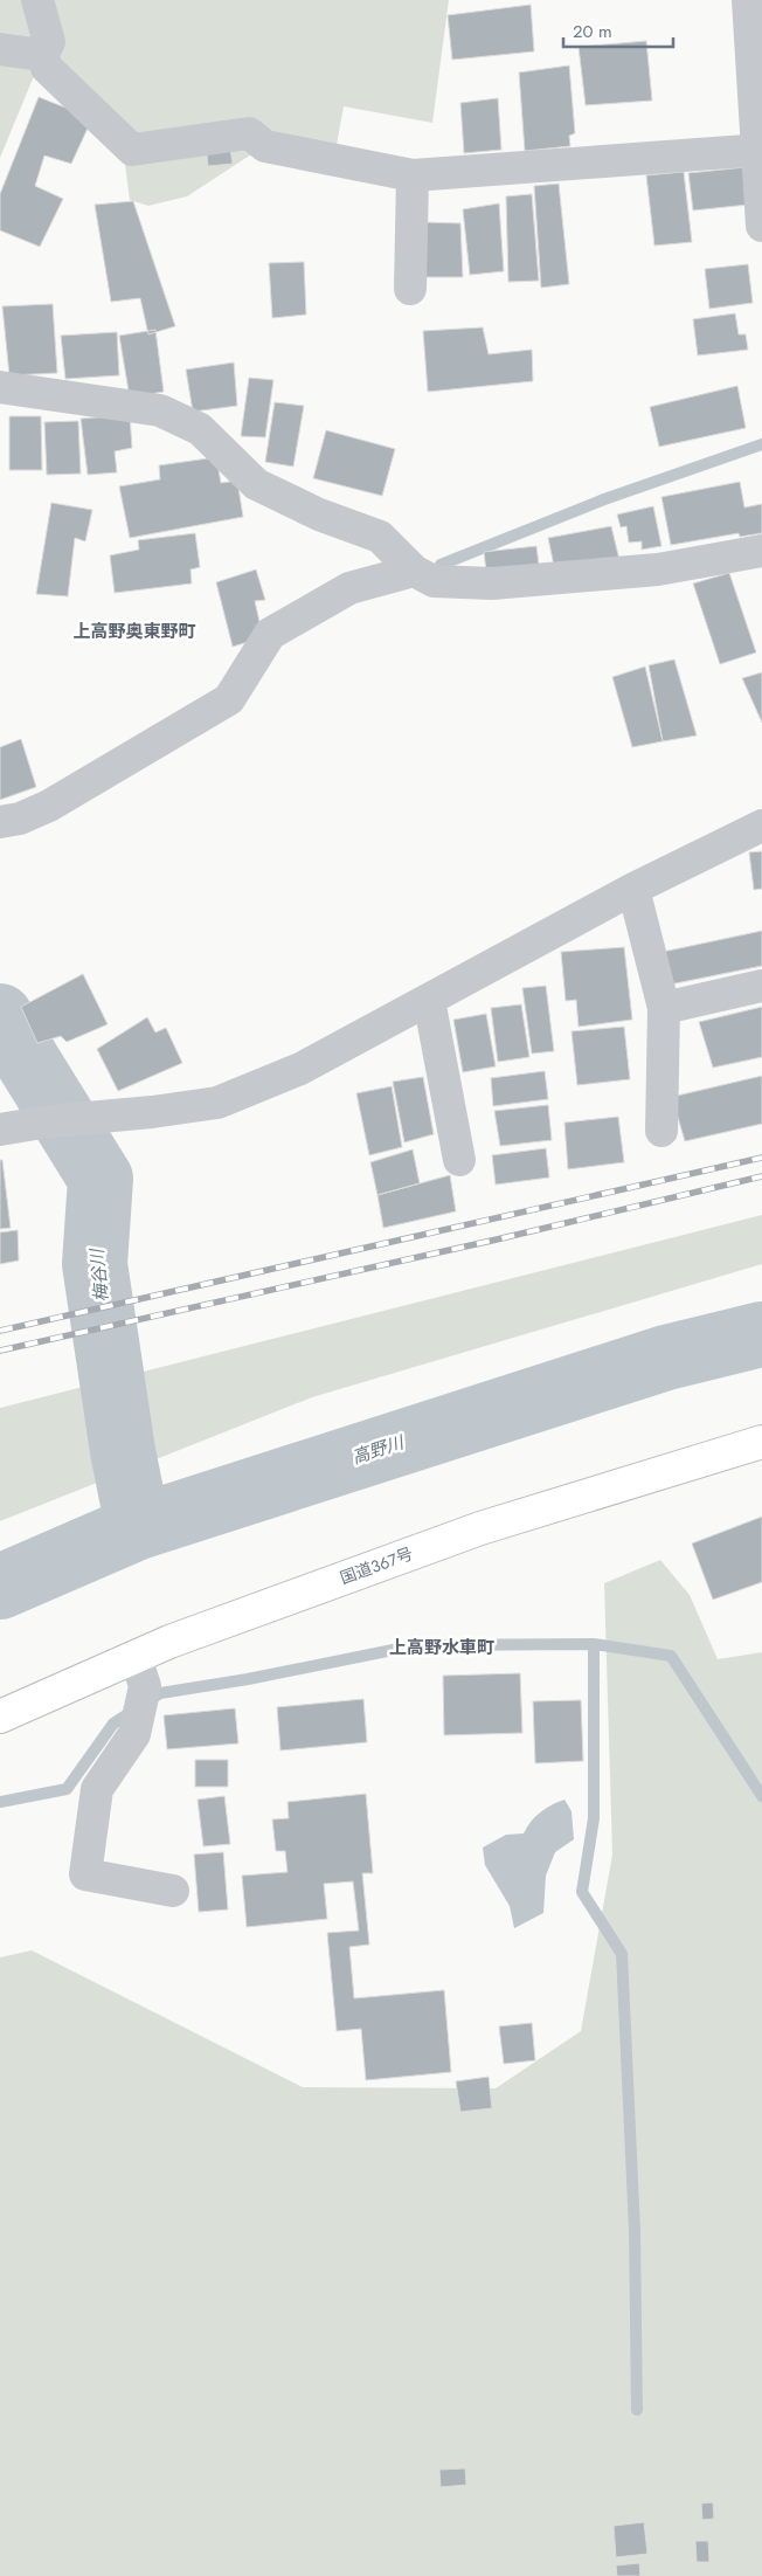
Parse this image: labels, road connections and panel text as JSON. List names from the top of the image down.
{
  "streets": {
    "highway": ["国道367号"]
  },
  "districts": ["上高野奥東野町", "上高野水車町"],
  "water": ["梅谷川", "高野川"],
  "scale_bar": "20 m"
}
